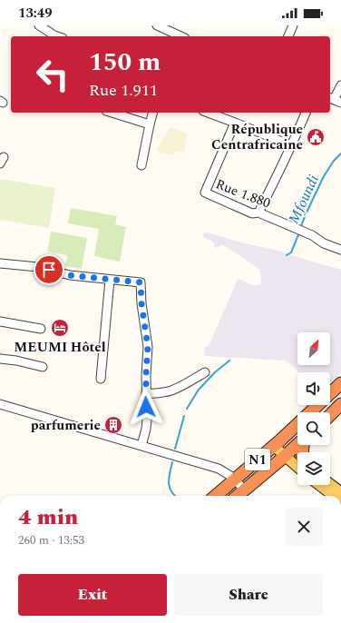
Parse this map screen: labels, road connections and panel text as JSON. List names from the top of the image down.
{
  "streets": {
    "highway": ["N1"],
    "street": ["Rue 1.880"]
  },
  "water": ["Mfoundi"],
  "places": {
    "public building": ["République Centrafricaine"],
    "hotel": ["MEUMI Hôtel"],
    "building": ["parfumerie"]
  },
  "north": "top right",
  "page": {
    "status": "13:49",
    "turn": ["150 m", "Rue 1.911"],
    "heading": ["4 min", "260 m · 13:53"],
    "buttons": ["Exit", "Share"]
  }
}
